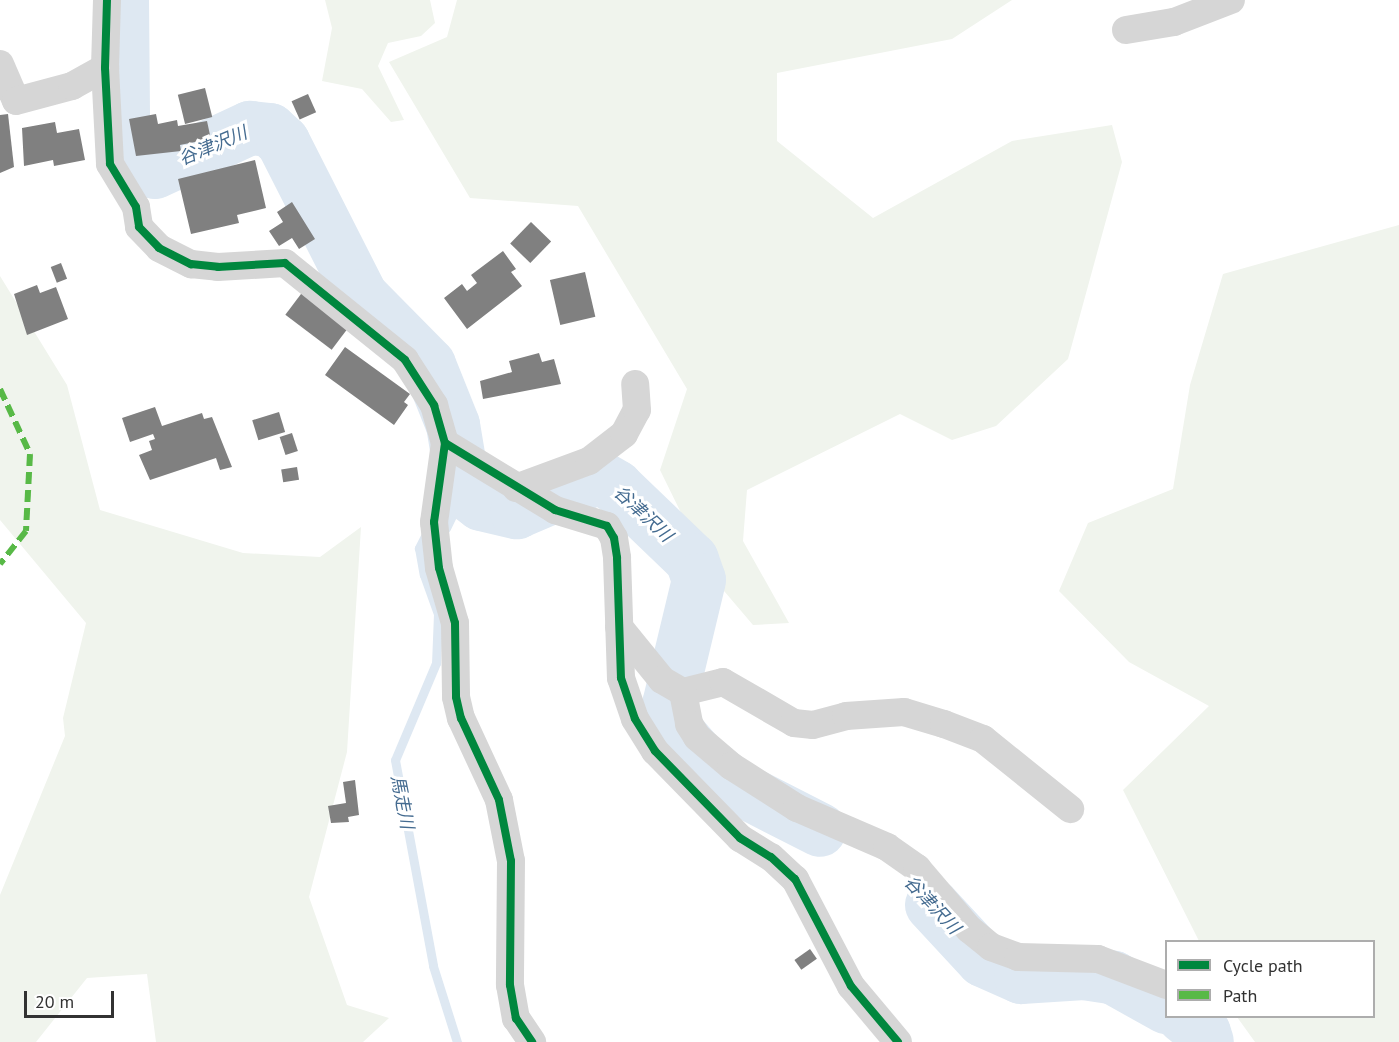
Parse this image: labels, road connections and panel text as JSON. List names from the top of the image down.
{
  "water": ["谷津沢川", "馬走川"],
  "legend": ["Cycle path", "Path"],
  "scale_bar": "20 m"
}
